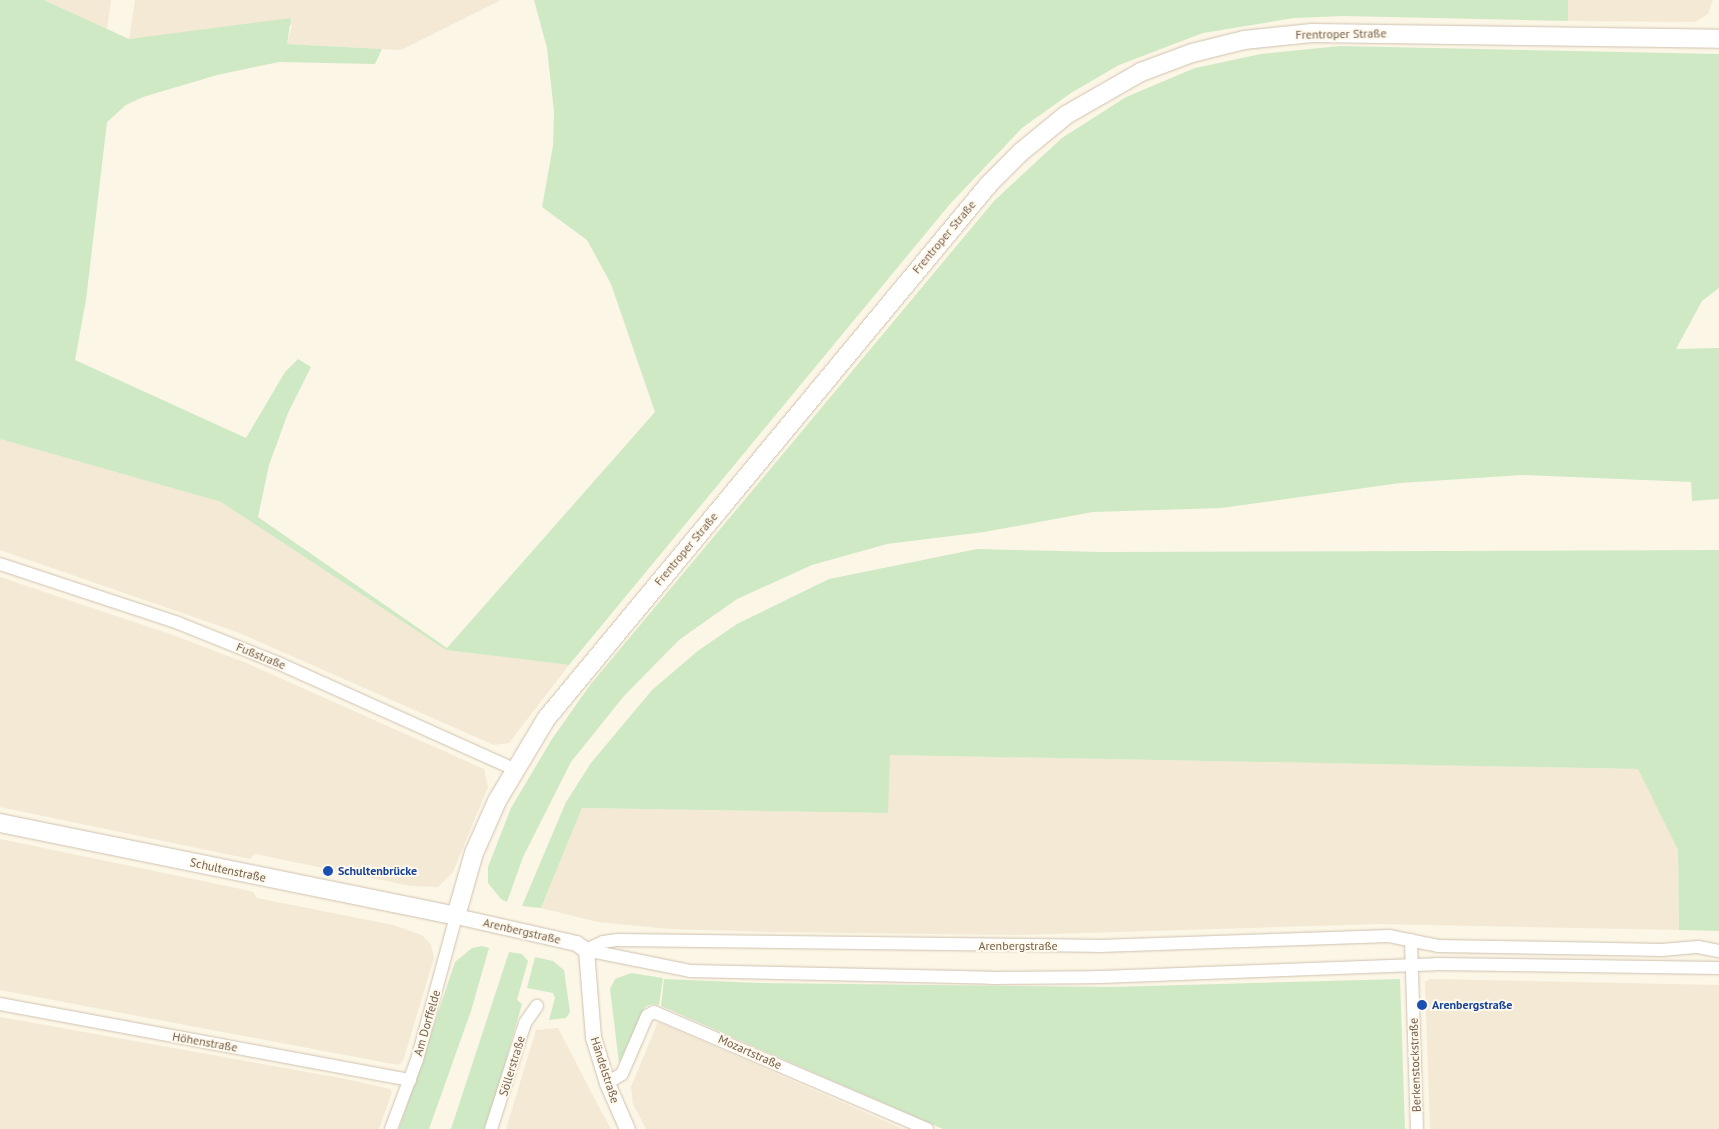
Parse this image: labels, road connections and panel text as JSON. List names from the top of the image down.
{
  "streets": {
    "main road": ["Frentroper Straße", "Schultenstraße"],
    "street": [
      "Fußstraße",
      "Arenbergstraße",
      "Am Dorffelde",
      "Höhenstraße",
      "Mozartstraße",
      "Berkenstockstraße",
      "Söllerstraße",
      "Händelstraße"
    ]
  },
  "crossings": [
    ["Frentroper Straße", "Fußstraße"],
    ["Frentroper Straße", "Schultenstraße"],
    ["Frentroper Straße", "Arenbergstraße"],
    ["Frentroper Straße", "Am Dorffelde"],
    ["Schultenstraße", "Arenbergstraße"],
    ["Schultenstraße", "Am Dorffelde"],
    ["Arenbergstraße", "Am Dorffelde"],
    ["Arenbergstraße", "Berkenstockstraße"],
    ["Arenbergstraße", "Händelstraße"],
    ["Am Dorffelde", "Höhenstraße"],
    ["Mozartstraße", "Händelstraße"]
  ],
  "places": ["Schultenbrücke", "Arenbergstraße"]
}
